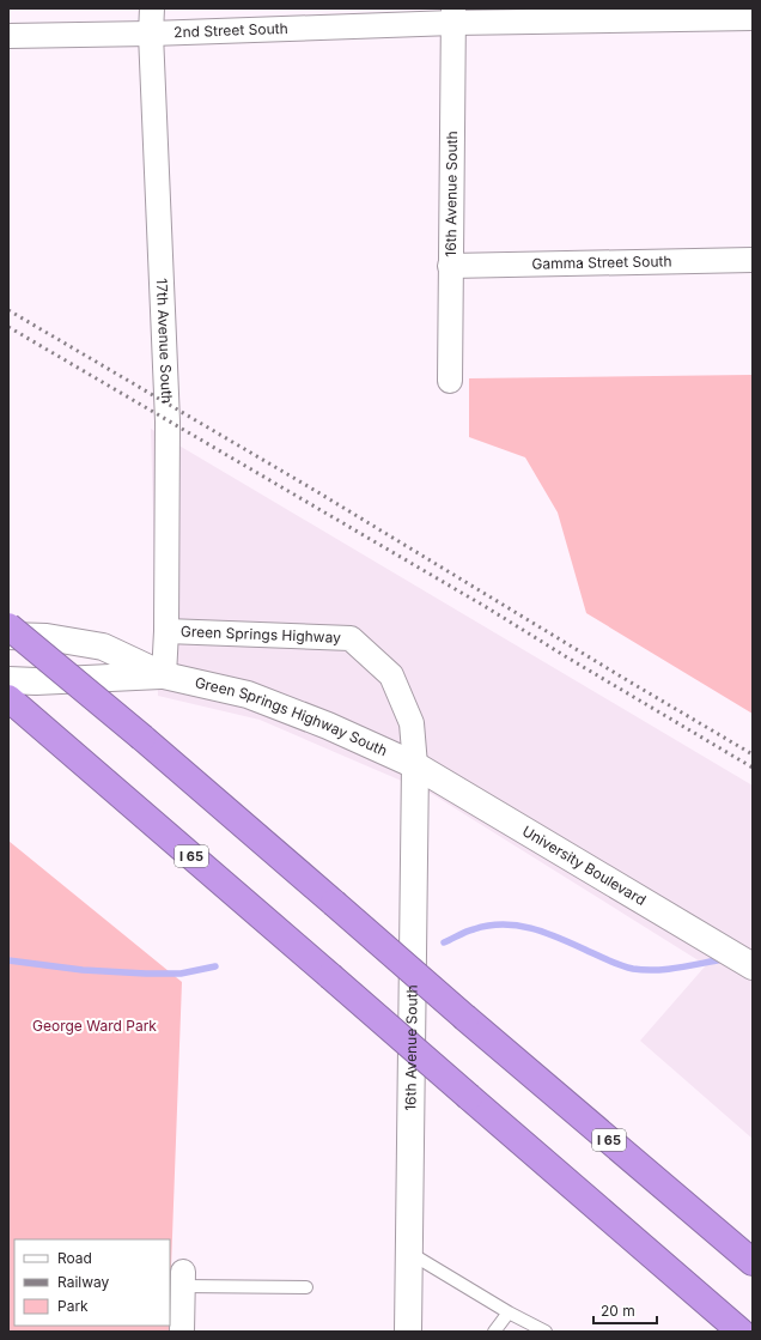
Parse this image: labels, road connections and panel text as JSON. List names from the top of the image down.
{
  "streets": {
    "highway": ["I 65"],
    "main road": ["16th Avenue South", "Green Springs Highway South", "University Boulevard"],
    "street": [
      "2nd Street South",
      "Gamma Street South",
      "17th Avenue South",
      "Green Springs Highway"
    ]
  },
  "crossings": [
    ["2nd Street South", "16th Avenue South"],
    ["2nd Street South", "17th Avenue South"],
    ["16th Avenue South", "Gamma Street South"],
    ["16th Avenue South", "Green Springs Highway"],
    ["16th Avenue South", "Green Springs Highway South"],
    ["16th Avenue South", "University Boulevard"],
    ["17th Avenue South", "Green Springs Highway"],
    ["17th Avenue South", "Green Springs Highway South"],
    ["Green Springs Highway", "Green Springs Highway South"],
    ["Green Springs Highway", "University Boulevard"],
    ["Green Springs Highway South", "University Boulevard"]
  ],
  "parks": ["George Ward Park"],
  "legend": ["Road", "Railway", "Park"],
  "scale_bar": "20 m"
}
